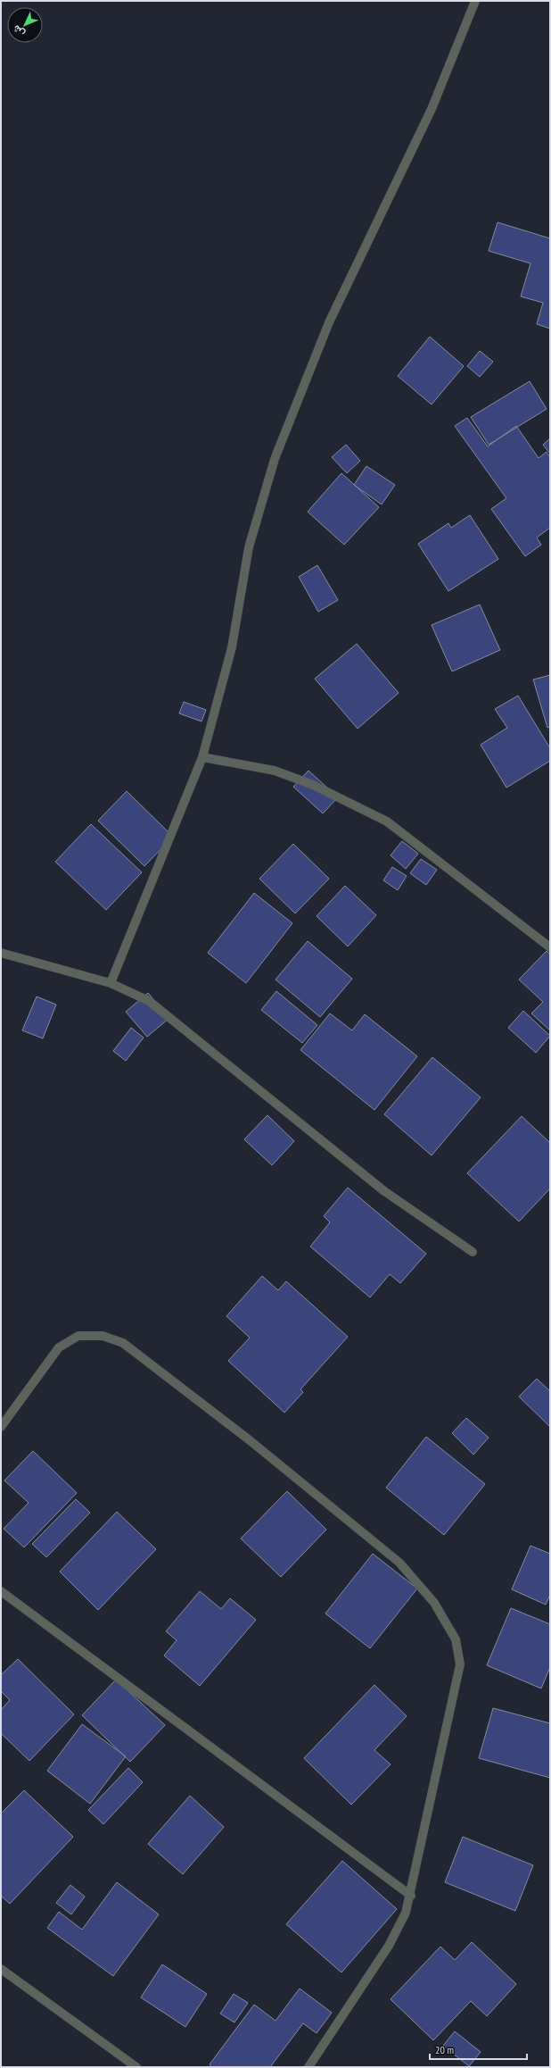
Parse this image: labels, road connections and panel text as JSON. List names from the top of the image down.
{
  "scale_bar": "20 m",
  "north": "bottom left"
}
